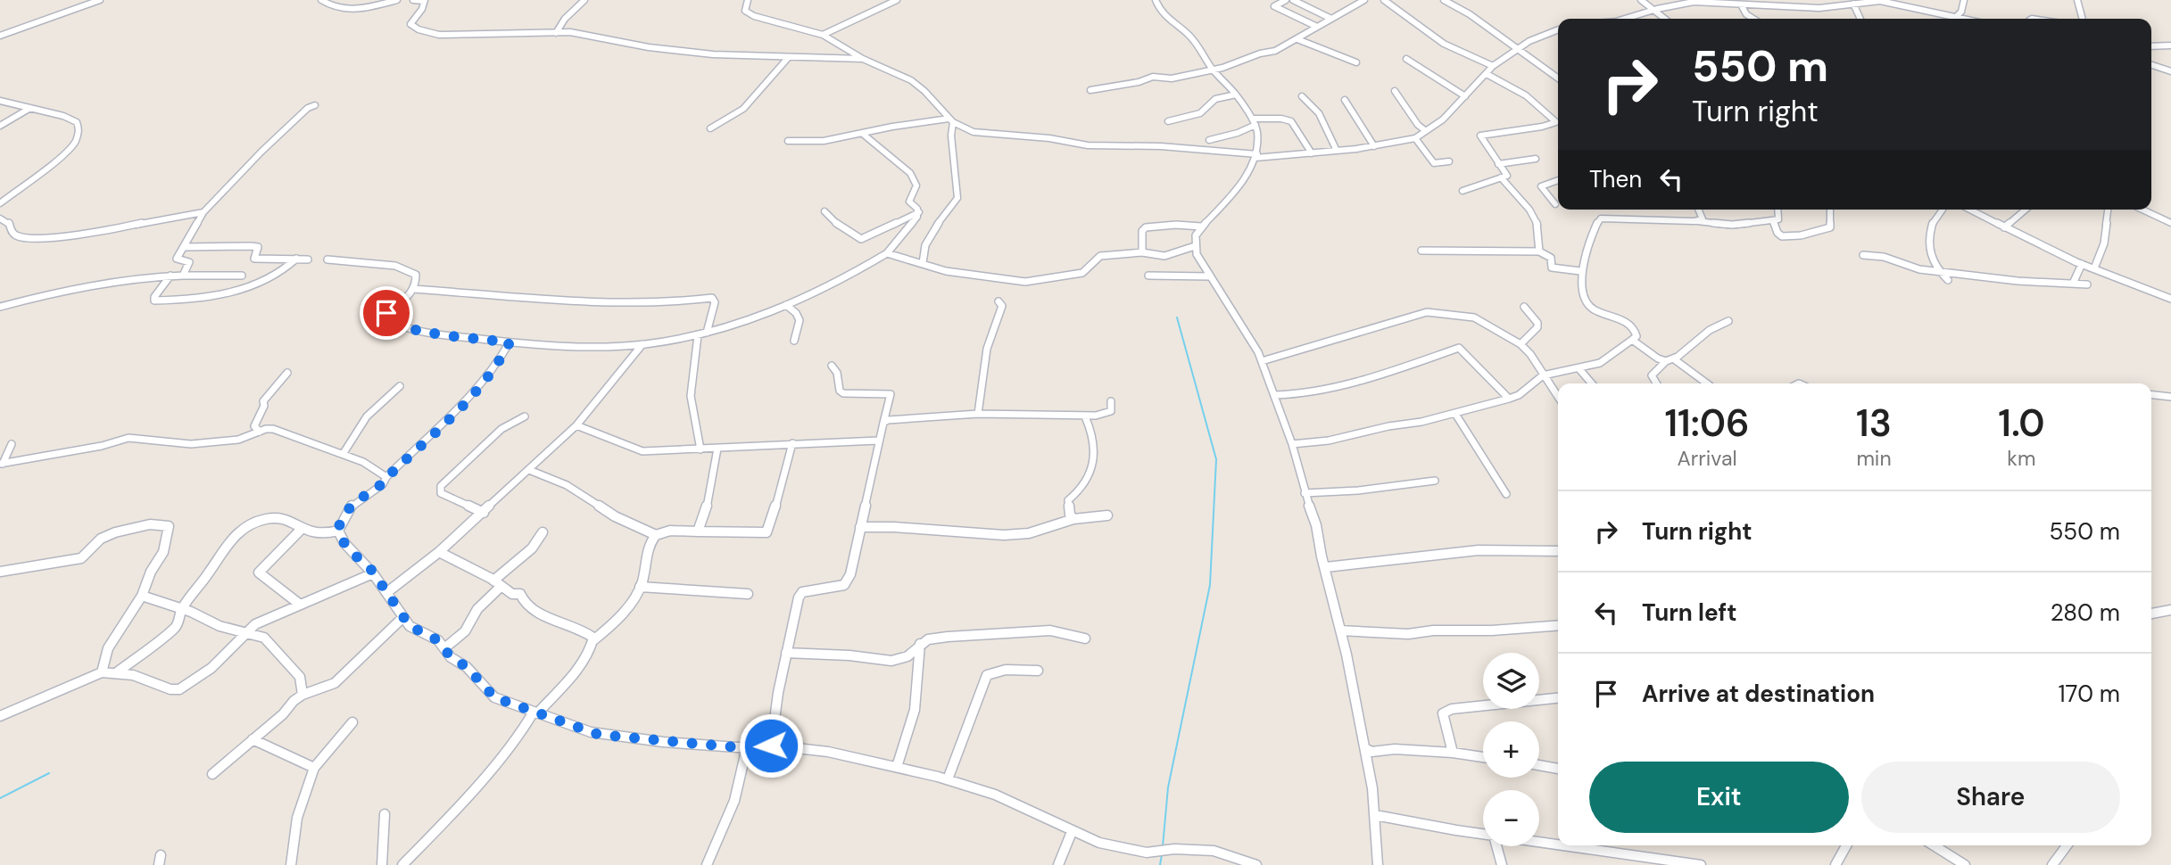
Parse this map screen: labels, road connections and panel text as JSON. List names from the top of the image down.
{
  "page": {
    "turn": ["550 m", "Turn right"],
    "then": "Then",
    "eta": [
      "11:06",
      "Arrival",
      "13",
      "min",
      "1.0",
      "km"
    ],
    "list": [
      {
        "name": "Turn right",
        "value": "550 m"
      },
      {
        "name": "Turn left",
        "value": "280 m"
      },
      {
        "name": "Arrive at destination",
        "value": "170 m"
      }
    ],
    "map_buttons": ["+", "−"],
    "buttons": ["Exit", "Share"]
  }
}
